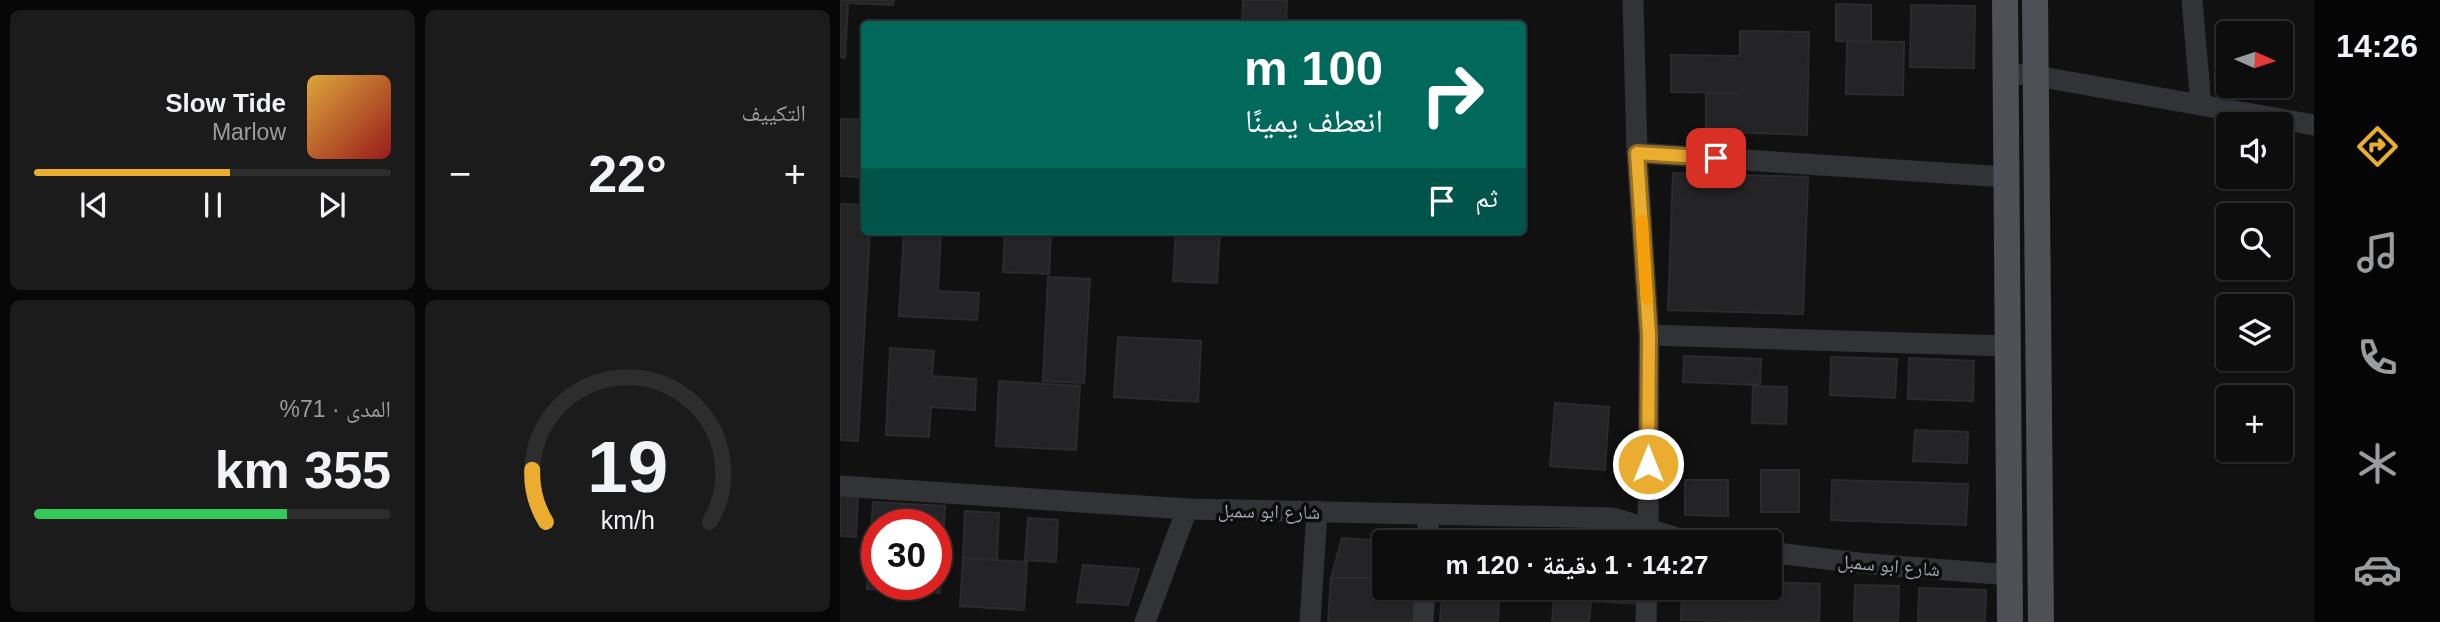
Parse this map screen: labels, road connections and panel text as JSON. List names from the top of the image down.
{
  "streets": {
    "street": ["شارع ابو سمبل"]
  },
  "north": "right",
  "page": {
    "tabs": "14:26",
    "tile": [
      "التكييف",
      ["المدى · 71%", "355 km"]
    ],
    "map_buttons": "+",
    "turn": ["100 m", "انعطف يمينًا"],
    "song": ["Slow Tide", "Marlow"],
    "heat": ["−", "22°", "+"],
    "then": "ثم",
    "limit": "30",
    "trip": "14:27 · 1 دقيقة · 120 m",
    "gauge": ["19", "km/h"]
  }
}
